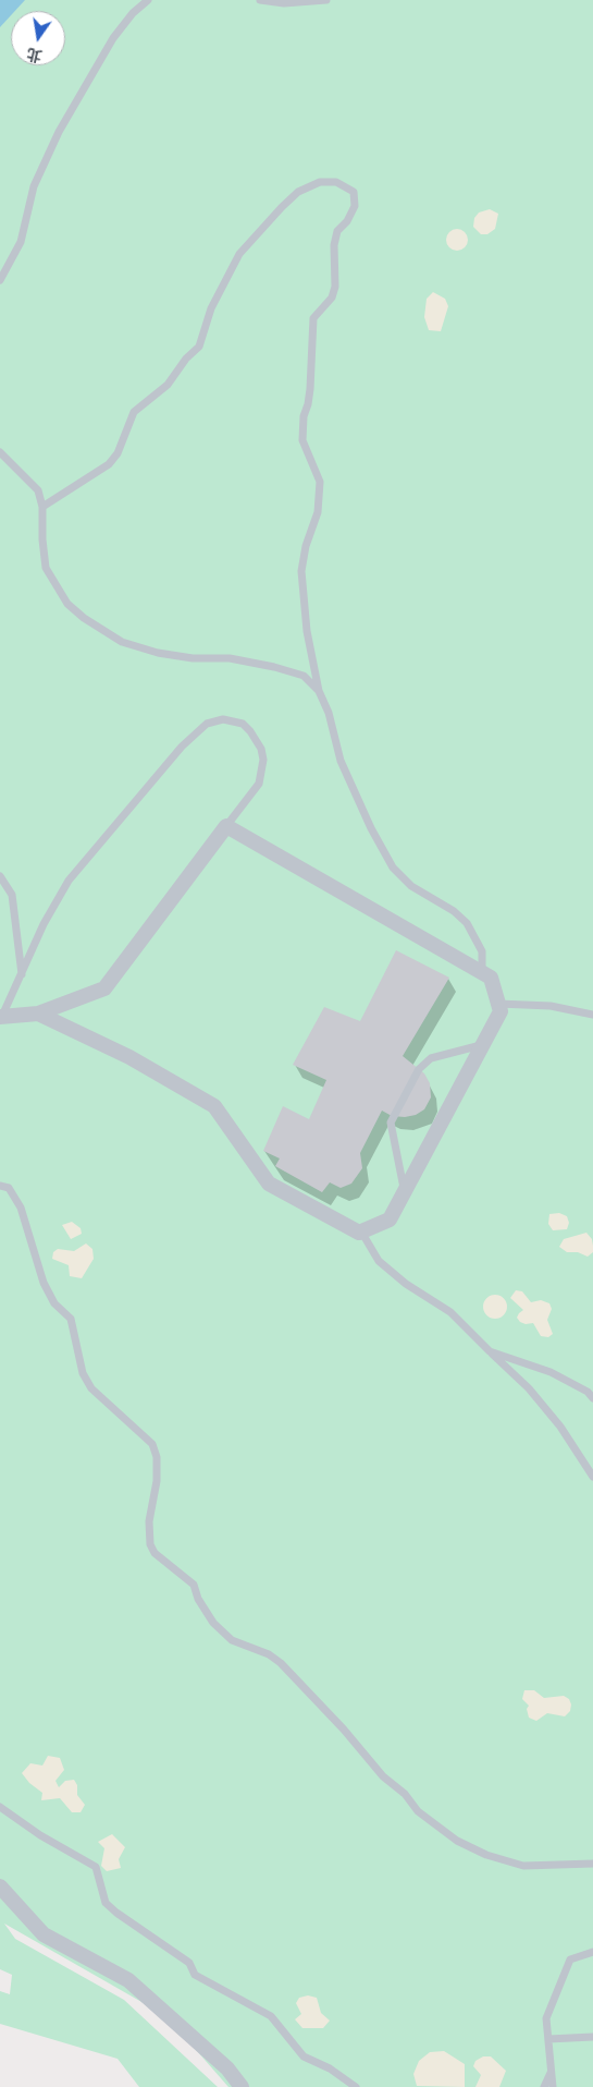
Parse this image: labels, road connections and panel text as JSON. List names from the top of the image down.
{
  "north": "bottom"
}
